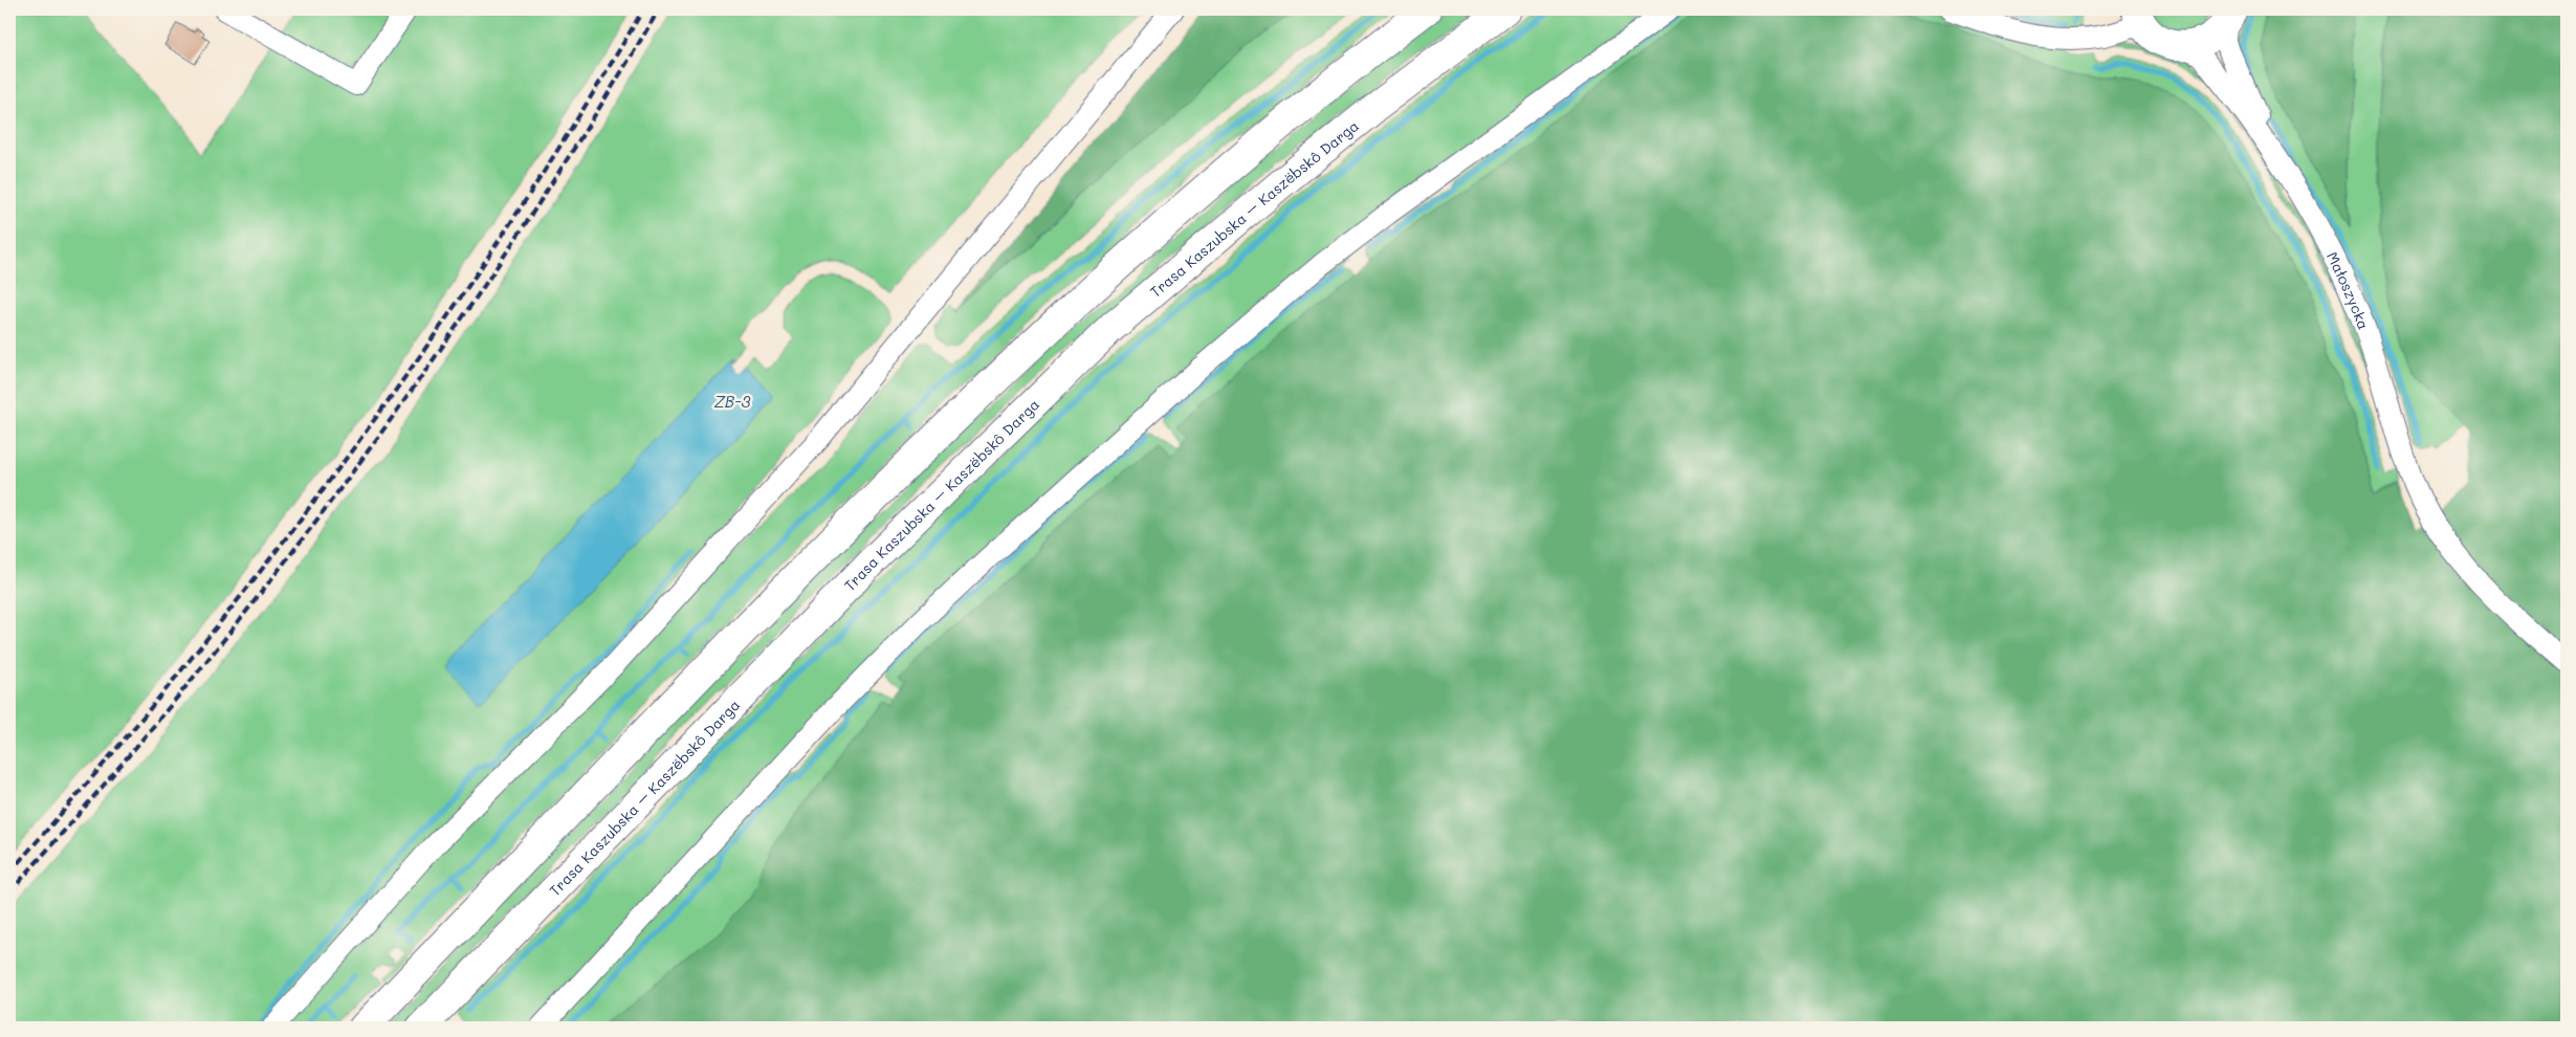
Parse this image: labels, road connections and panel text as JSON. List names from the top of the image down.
{
  "streets": {
    "main road": ["Trasa Kaszubska – Kaszëbskô Darga"],
    "street": ["Małoszycka"]
  },
  "water": ["ZB-3"]
}
